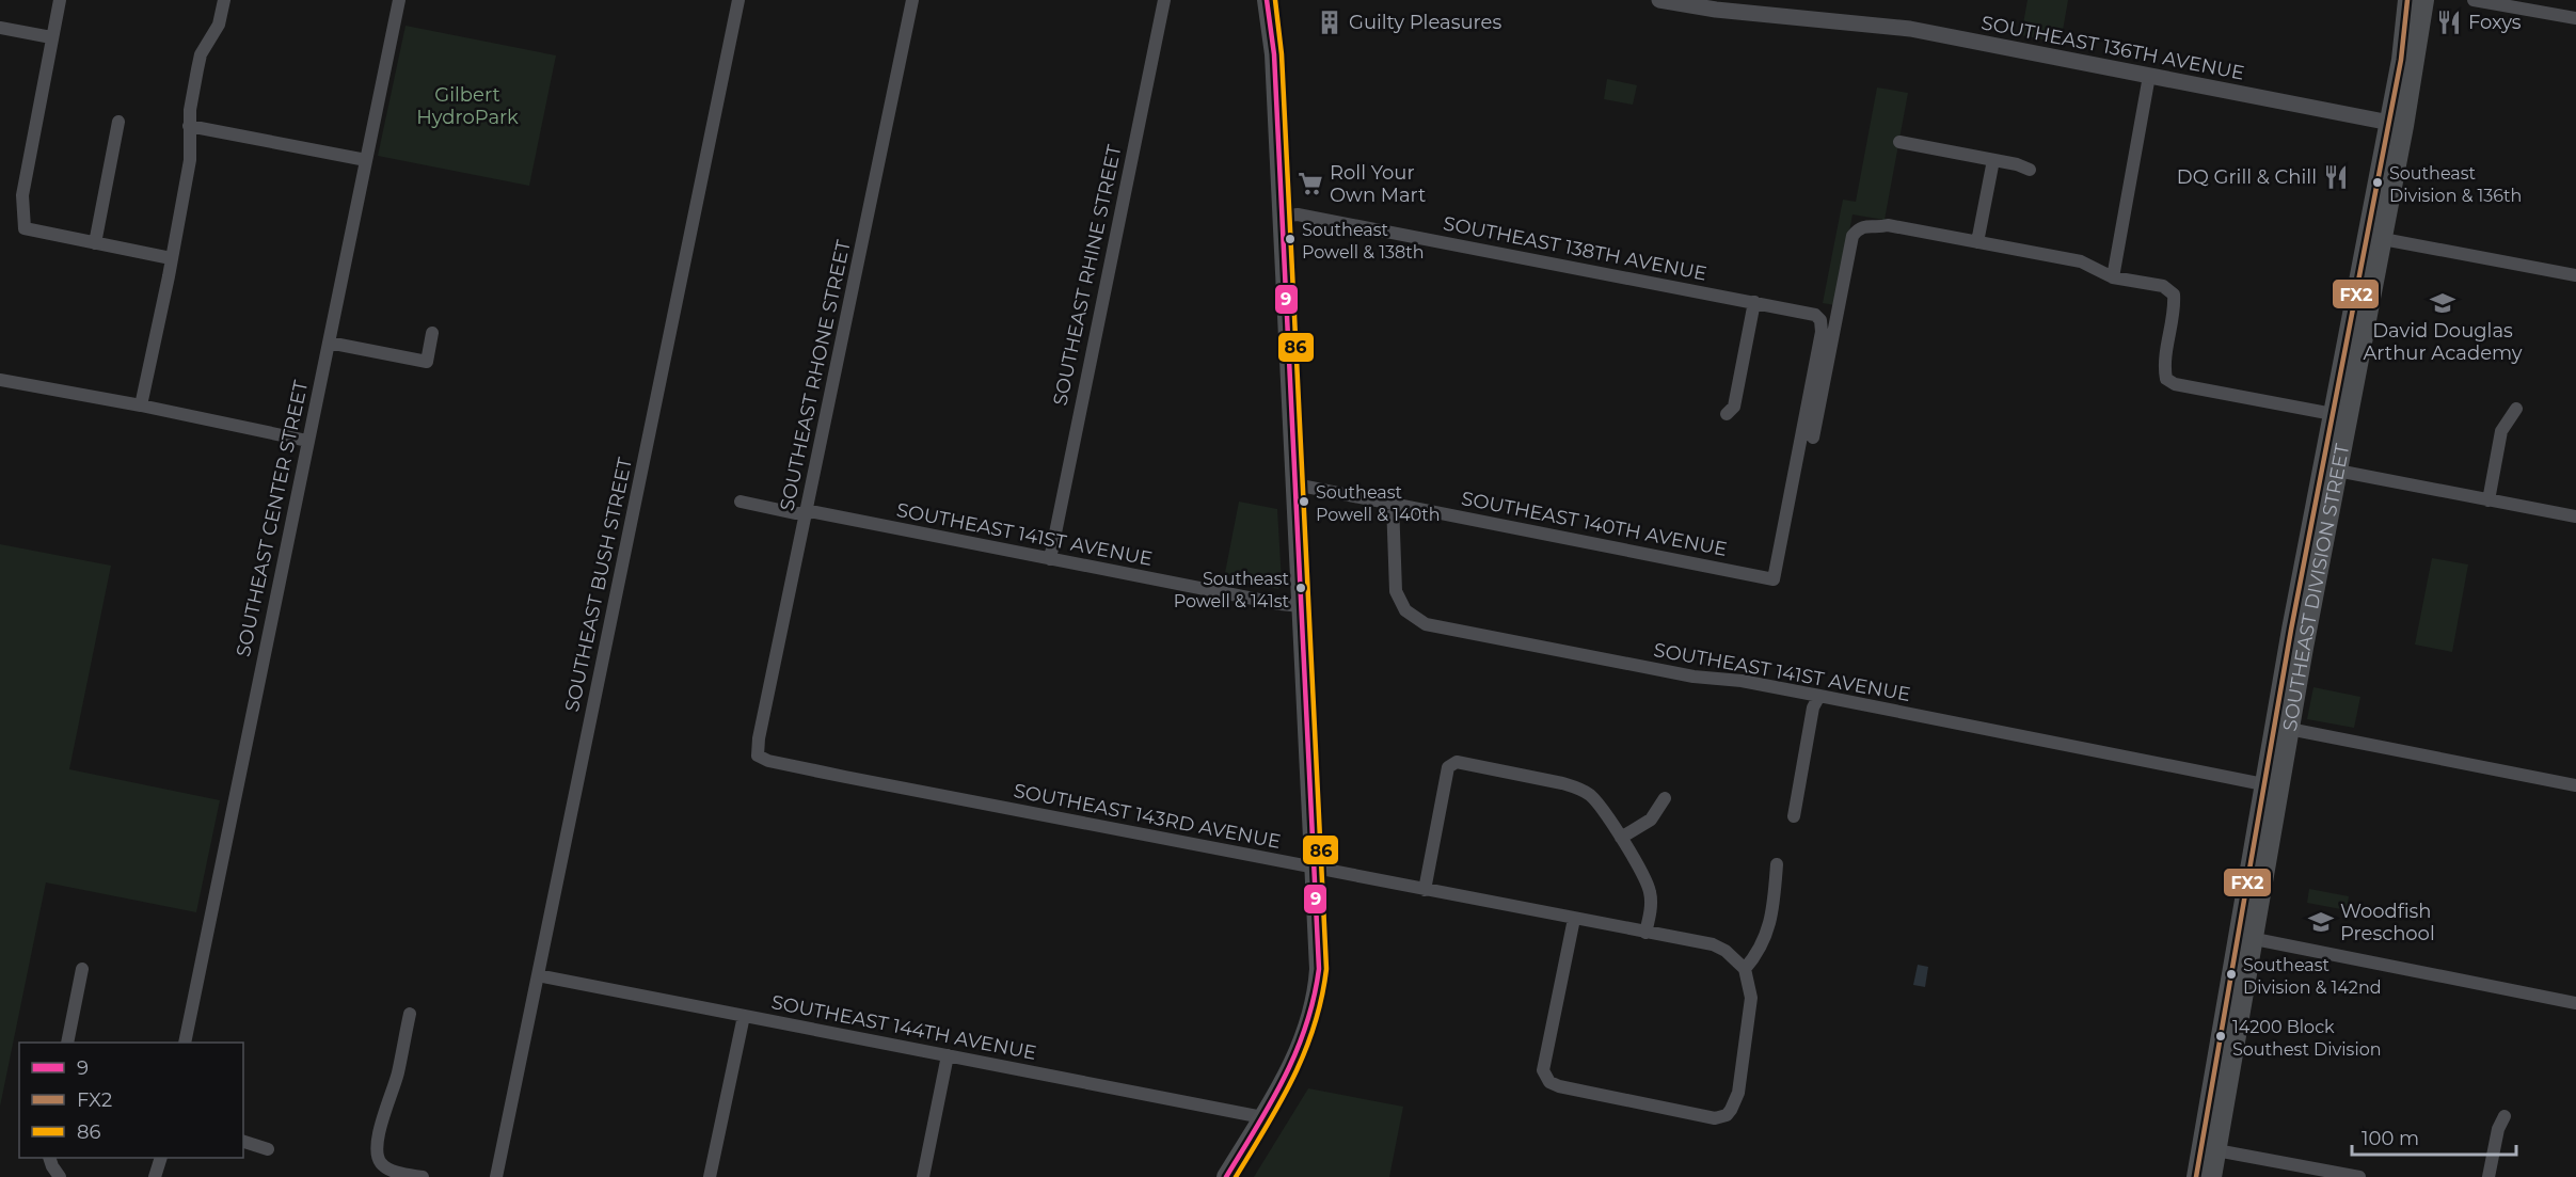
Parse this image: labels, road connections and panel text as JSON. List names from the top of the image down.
{
  "streets": {
    "main road": ["SOUTHEAST DIVISION STREET"],
    "street": [
      "SOUTHEAST 136TH AVENUE",
      "SOUTHEAST 138TH AVENUE",
      "SOUTHEAST RHINE STREET",
      "SOUTHEAST RHONE STREET",
      "SOUTHEAST CENTER STREET",
      "SOUTHEAST 140TH AVENUE",
      "SOUTHEAST 141ST AVENUE",
      "SOUTHEAST BUSH STREET",
      "SOUTHEAST 143RD AVENUE",
      "SOUTHEAST 144TH AVENUE"
    ]
  },
  "crossings": [
    ["SOUTHEAST 136TH AVENUE", "SOUTHEAST DIVISION STREET"],
    ["SOUTHEAST 138TH AVENUE", "SOUTHEAST 140TH AVENUE"],
    ["SOUTHEAST RHINE STREET", "SOUTHEAST 141ST AVENUE"],
    ["SOUTHEAST RHONE STREET", "SOUTHEAST 141ST AVENUE"],
    ["SOUTHEAST RHONE STREET", "SOUTHEAST 143RD AVENUE"],
    ["SOUTHEAST 140TH AVENUE", "SOUTHEAST 141ST AVENUE"],
    ["SOUTHEAST 141ST AVENUE", "SOUTHEAST DIVISION STREET"],
    ["SOUTHEAST BUSH STREET", "SOUTHEAST 144TH AVENUE"]
  ],
  "parks": ["Gilbert HydroPark"],
  "places": {
    "building": ["Guilty Pleasures"],
    "restaurant": ["Foxys", "DQ Grill & Chill"],
    "other": [
      "Southeast Division & 136th",
      "Southeast Powell & 138th",
      "Southeast Powell & 140th",
      "Southeast Powell & 141st",
      "Southeast Division & 142nd",
      "14200 Block Southest Division"
    ],
    "supermarket": ["Roll Your Own Mart"],
    "school or university": ["David Douglas Arthur Academy", "Woodfish Preschool"]
  },
  "lines": ["transit line 9", "transit line FX2", "transit line 86"],
  "legend": ["9", "FX2", "86"],
  "scale_bar": "100 m"
}
